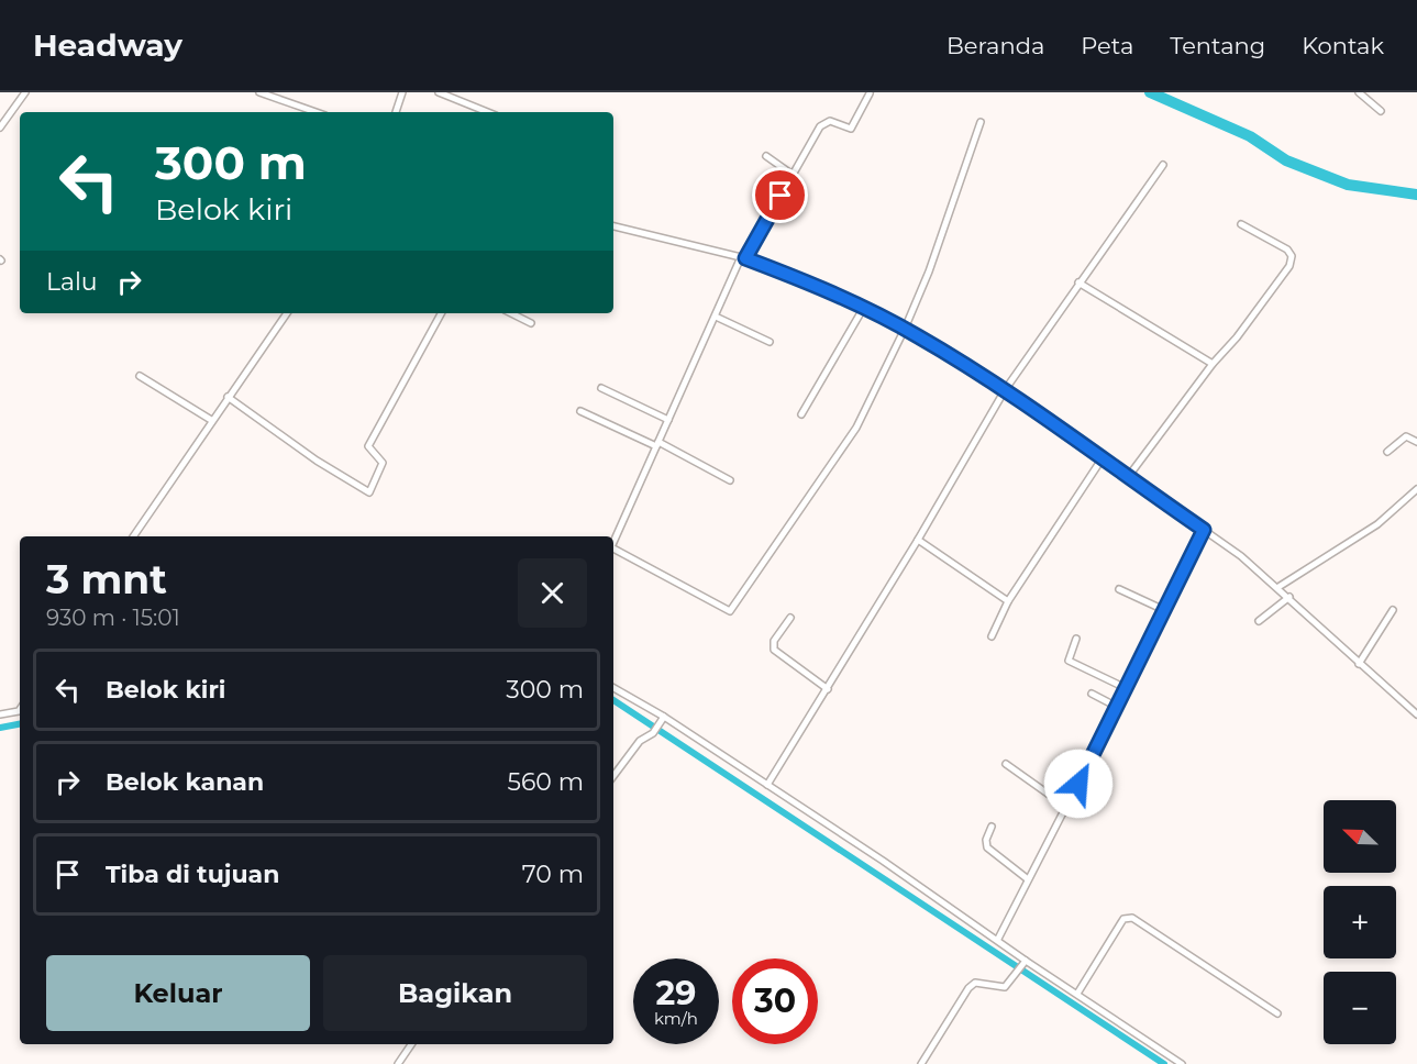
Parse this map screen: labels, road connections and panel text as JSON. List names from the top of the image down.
{
  "north": "top left",
  "page": {
    "header": "Headway",
    "nav": [
      "Beranda",
      "Peta",
      "Tentang",
      "Kontak"
    ],
    "turn": ["300 m", "Belok kiri"],
    "then": "Lalu",
    "heading": ["3 mnt", "930 m · 15:01"],
    "list": [
      {
        "name": "Belok kiri",
        "value": "300 m"
      },
      {
        "name": "Belok kanan",
        "value": "560 m"
      },
      {
        "name": "Tiba di tujuan",
        "value": "70 m"
      }
    ],
    "map_buttons": ["+", "−"],
    "buttons": ["Keluar", "Bagikan"],
    "speed": "29 km/h",
    "limit": "30"
  }
}
